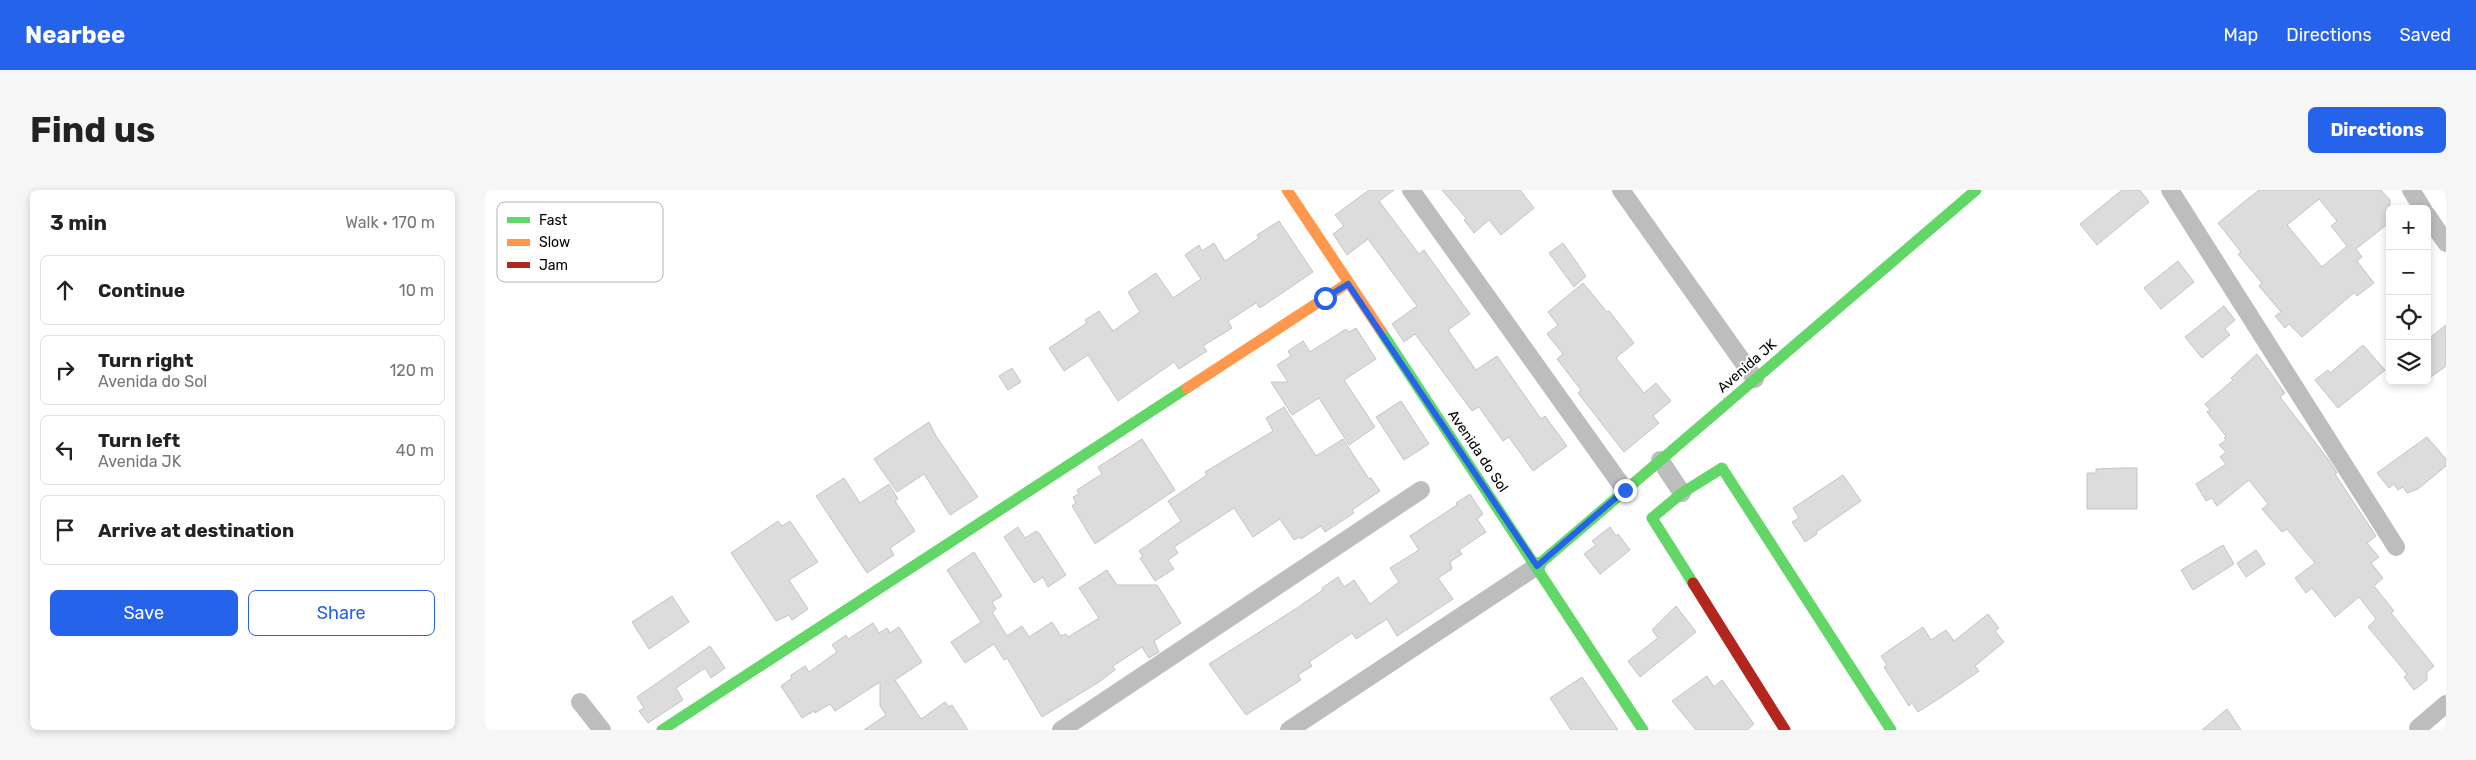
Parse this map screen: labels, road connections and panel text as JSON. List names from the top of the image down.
{
  "streets": {
    "street": ["Avenida JK", "Avenida do Sol"]
  },
  "crossings": [
    ["Avenida JK", "Avenida do Sol"]
  ],
  "legend": ["Fast", "Slow", "Jam"],
  "page": {
    "header": "Nearbee",
    "nav": ["Map", "Directions", "Saved"],
    "buttons": [
      "Directions",
      ["Save", "Share"]
    ],
    "title": "Find us",
    "heading": ["3 min", "Walk · 170 m"],
    "map_buttons": ["+", "−"],
    "list": [
      ["Continue", "10 m"],
      ["Turn right", "Avenida do Sol", "120 m"],
      ["Turn left", "Avenida JK", "40 m"],
      "Arrive at destination"
    ]
  }
}
